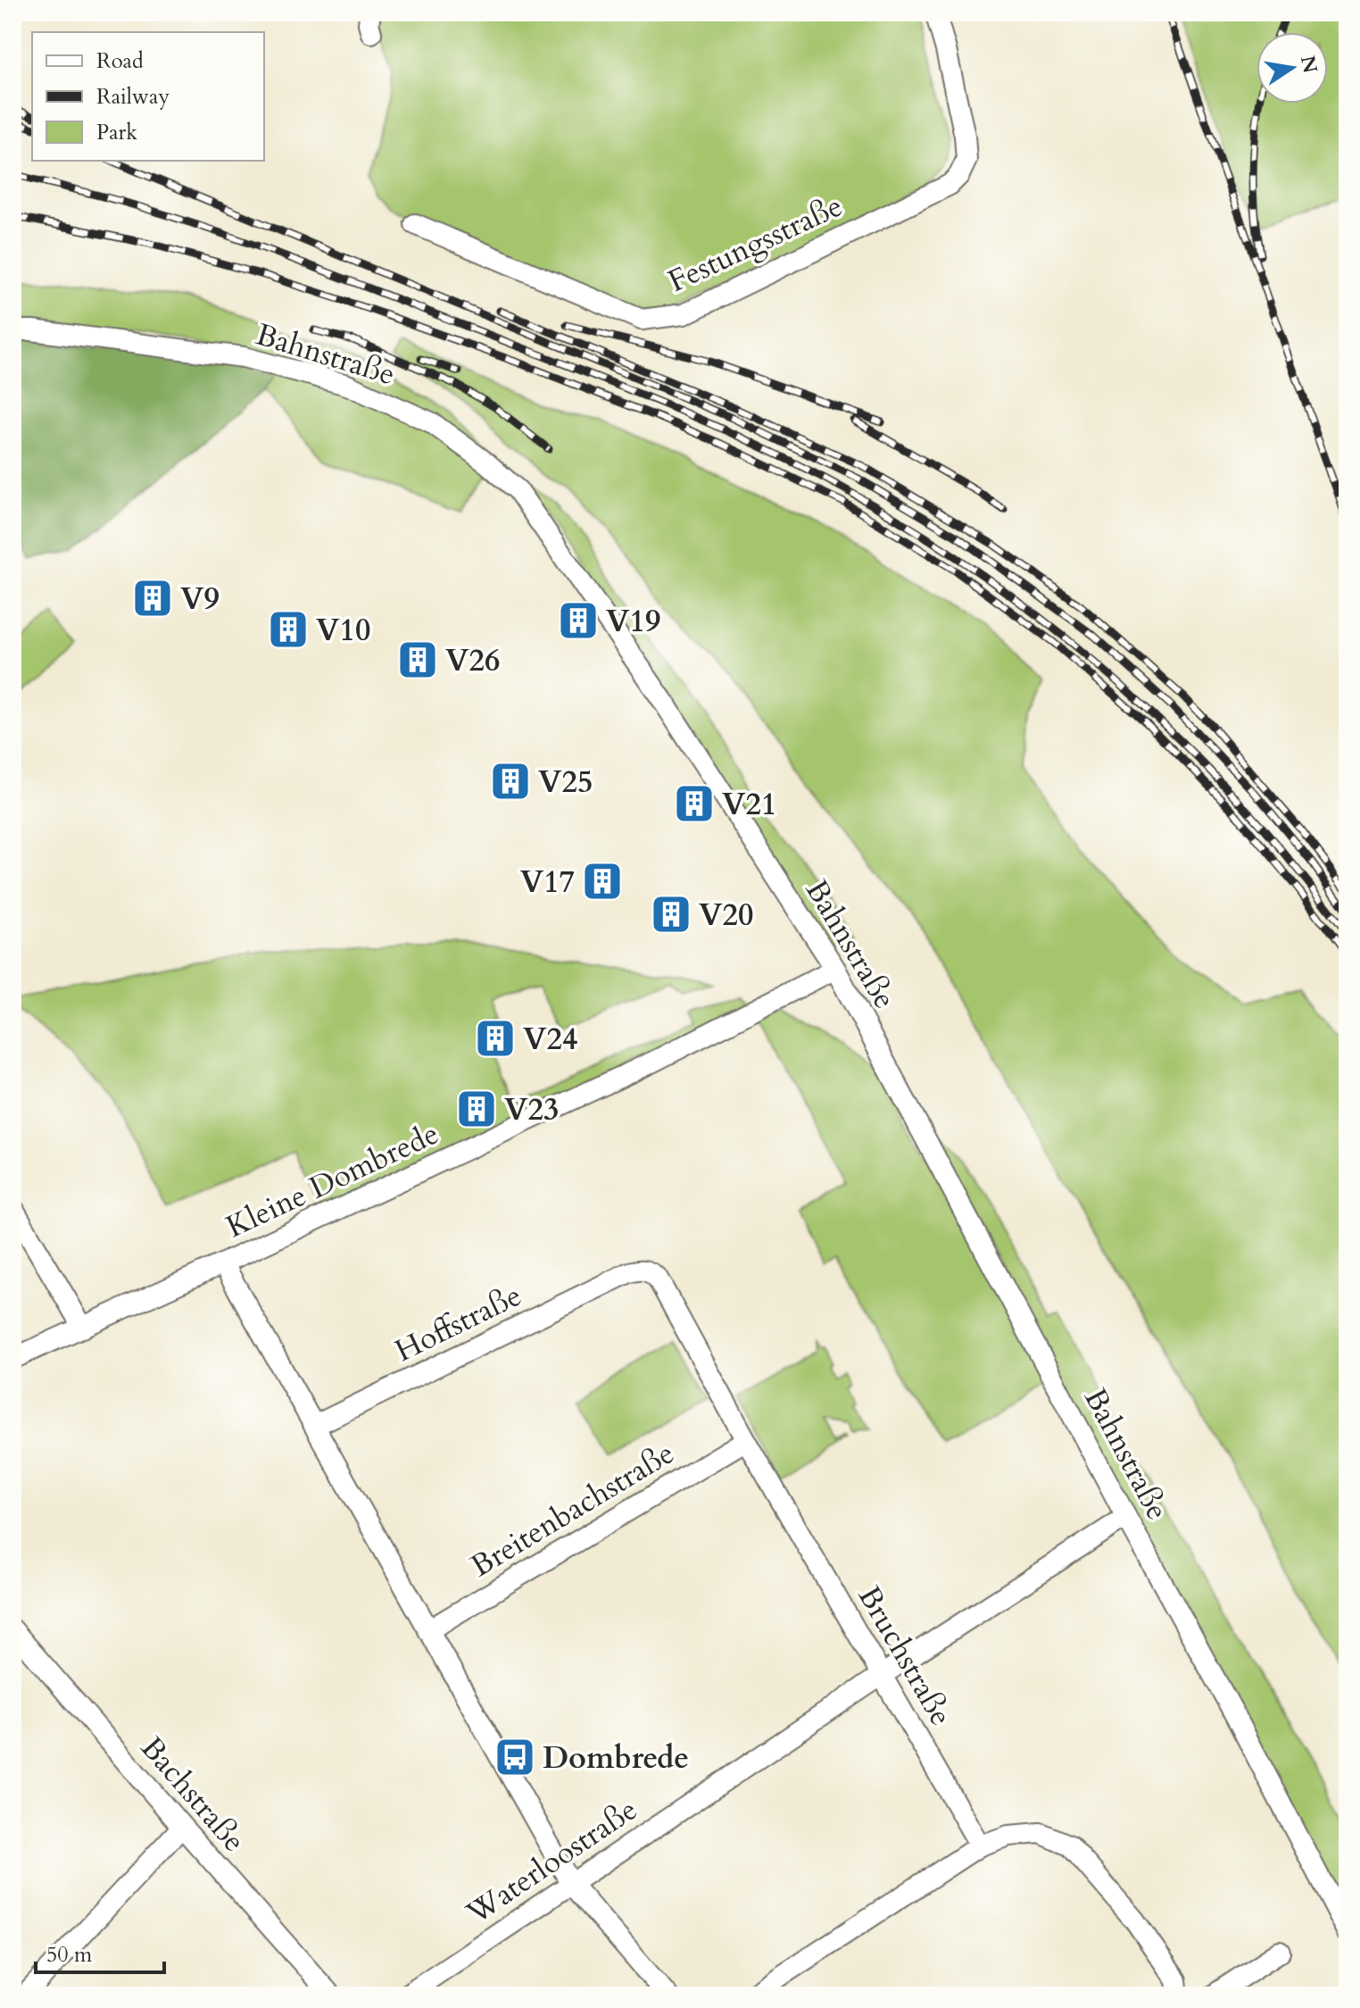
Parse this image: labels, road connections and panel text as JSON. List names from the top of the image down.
{
  "streets": {
    "street": [
      "Festungsstraße",
      "Bahnstraße",
      "Kleine Dombrede",
      "Hoffstraße",
      "Breitenbachstraße",
      "Bruchstraße",
      "Bachstraße",
      "Waterloostraße"
    ]
  },
  "crossings": [
    ["Bahnstraße", "Kleine Dombrede"],
    ["Bahnstraße", "Waterloostraße"],
    ["Hoffstraße", "Bruchstraße"],
    ["Breitenbachstraße", "Bruchstraße"],
    ["Bruchstraße", "Waterloostraße"]
  ],
  "places": {
    "building": [
      "V9",
      "V19",
      "V10",
      "V26",
      "V25",
      "V21",
      "V17",
      "V20",
      "V24",
      "V23"
    ],
    "bus stop": ["Dombrede"]
  },
  "legend": ["Road", "Railway", "Park"],
  "scale_bar": "50 m",
  "north": "right"
}
